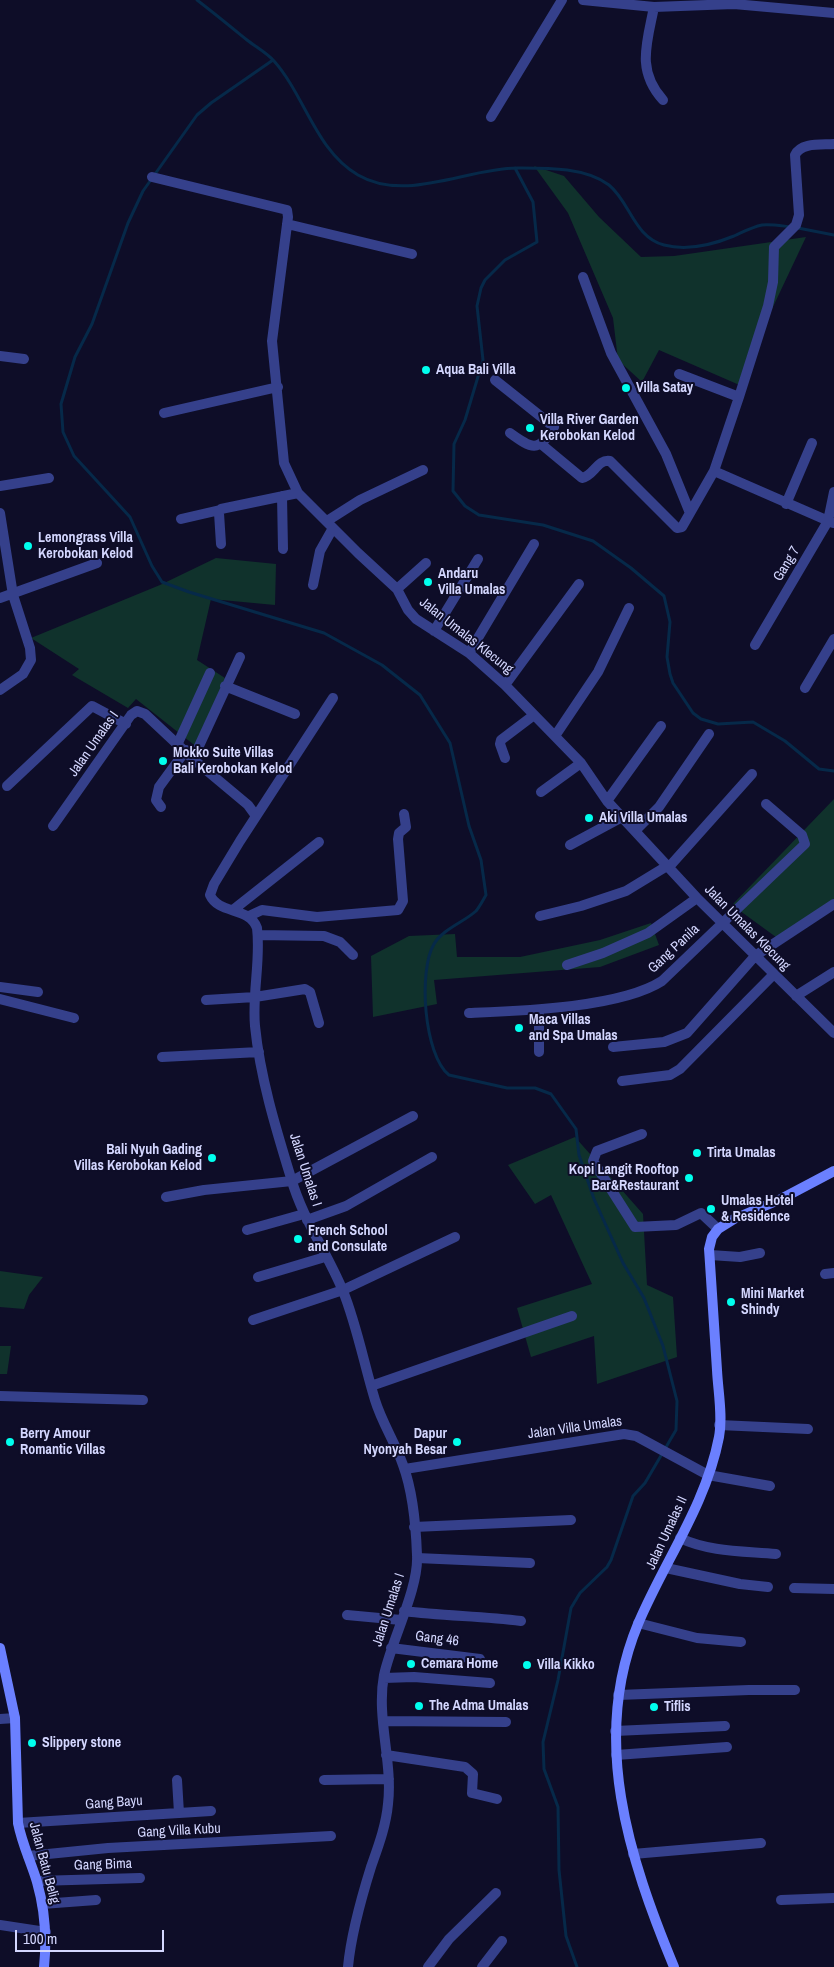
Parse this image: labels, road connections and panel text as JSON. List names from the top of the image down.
{
  "streets": {
    "street": [
      "Gang 7",
      "Jalan Umalas Klecung",
      "Jalan Umalas I",
      "Gang Panila",
      "Jalan Villa Umalas",
      "Jalan Umalas II",
      "Gang 46",
      "Gang Bayu",
      "Gang Villa Kubu",
      "Jalan Batu Belig",
      "Gang Bima"
    ]
  },
  "crossings": [
    ["Jalan Umalas Klecung", "Gang Panila"],
    ["Jalan Umalas I", "Jalan Villa Umalas"],
    ["Jalan Umalas I", "Gang 46"],
    ["Jalan Villa Umalas", "Jalan Umalas II"],
    ["Gang Bayu", "Jalan Batu Belig"],
    ["Gang Villa Kubu", "Jalan Batu Belig"],
    ["Jalan Batu Belig", "Gang Bima"]
  ],
  "places": [
    "Aqua Bali Villa",
    "Villa Satay",
    "Villa River Garden Kerobokan Kelod",
    "Lemongrass Villa Kerobokan Kelod",
    "Andaru Villa Umalas",
    "Mokko Suite Villas Bali Kerobokan Kelod",
    "Aki Villa Umalas",
    "Maca Villas and Spa Umalas",
    "Tirta Umalas",
    "Bali Nyuh Gading Villas Kerobokan Kelod",
    "Kopi Langit Rooftop Bar&Restaurant",
    "Umalas Hotel & Residence",
    "French School and Consulate",
    "Mini Market Shindy",
    "Berry Amour Romantic Villas",
    "Dapur Nyonyah Besar",
    "Cemara Home",
    "Villa Kikko",
    "The Adma Umalas",
    "Tiflis",
    "Slippery stone"
  ],
  "scale_bar": "100 m"
}
